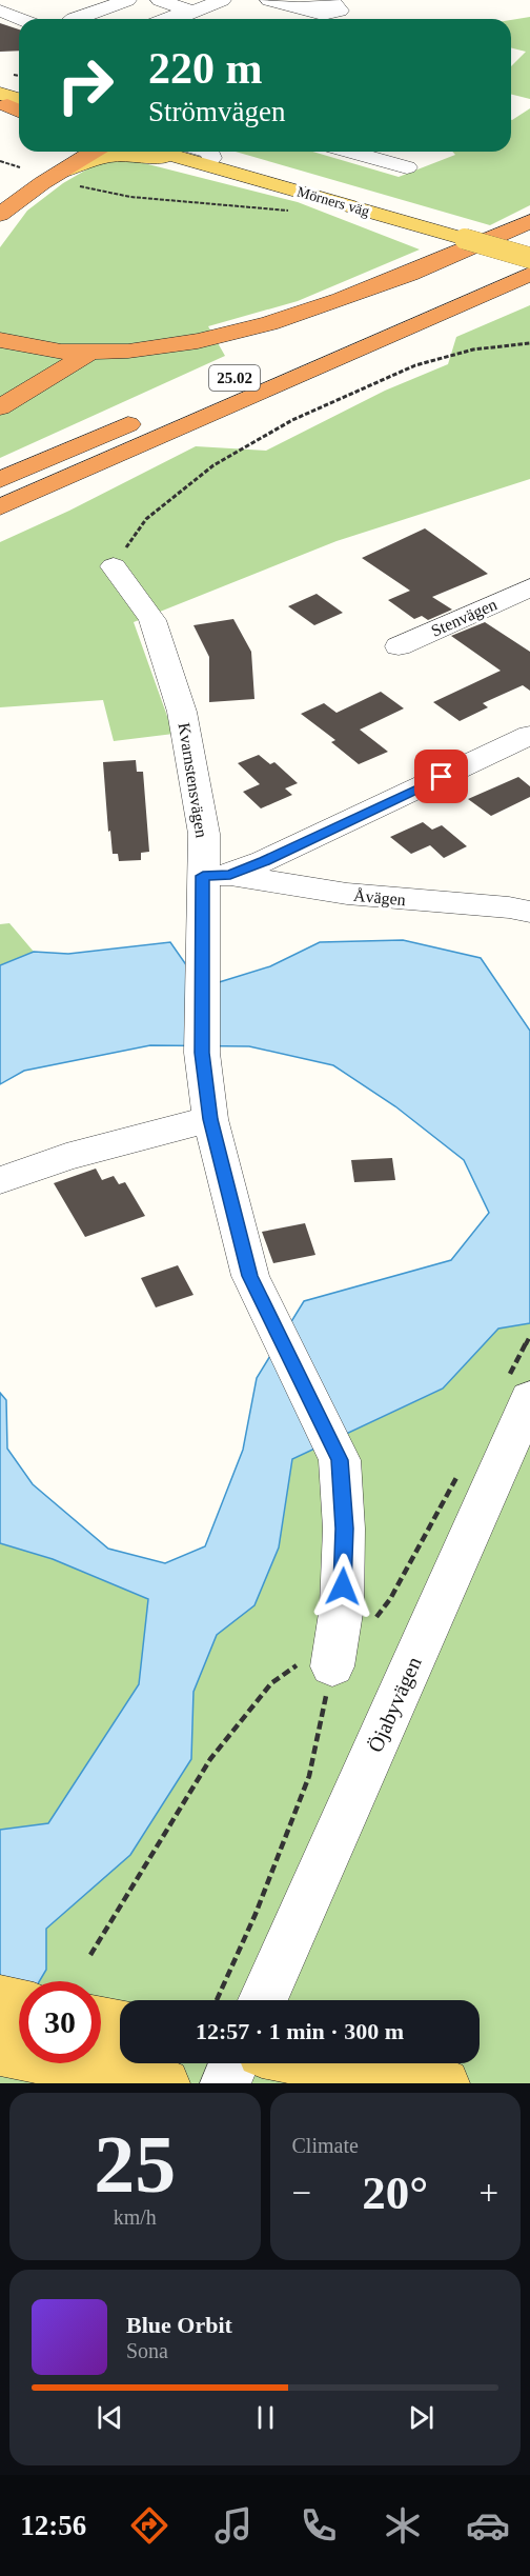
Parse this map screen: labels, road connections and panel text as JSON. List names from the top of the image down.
{
  "streets": {
    "highway": ["25.02"],
    "main road": ["Mörners väg"],
    "street": [
      "Stenvägen",
      "Kvarnstensvägen",
      "Åvägen",
      "Öjabyvägen"
    ]
  },
  "crossings": [
    ["Kvarnstensvägen", "Åvägen"]
  ],
  "page": {
    "turn": ["220 m", "Strömvägen"],
    "limit": "30",
    "trip": "12:57 · 1 min · 300 m",
    "tile": [
      ["25", "km/h"],
      "Climate"
    ],
    "heat": ["−", "20°", "+"],
    "song": ["Blue Orbit", "Sona"],
    "tabs": "12:56"
  }
}
